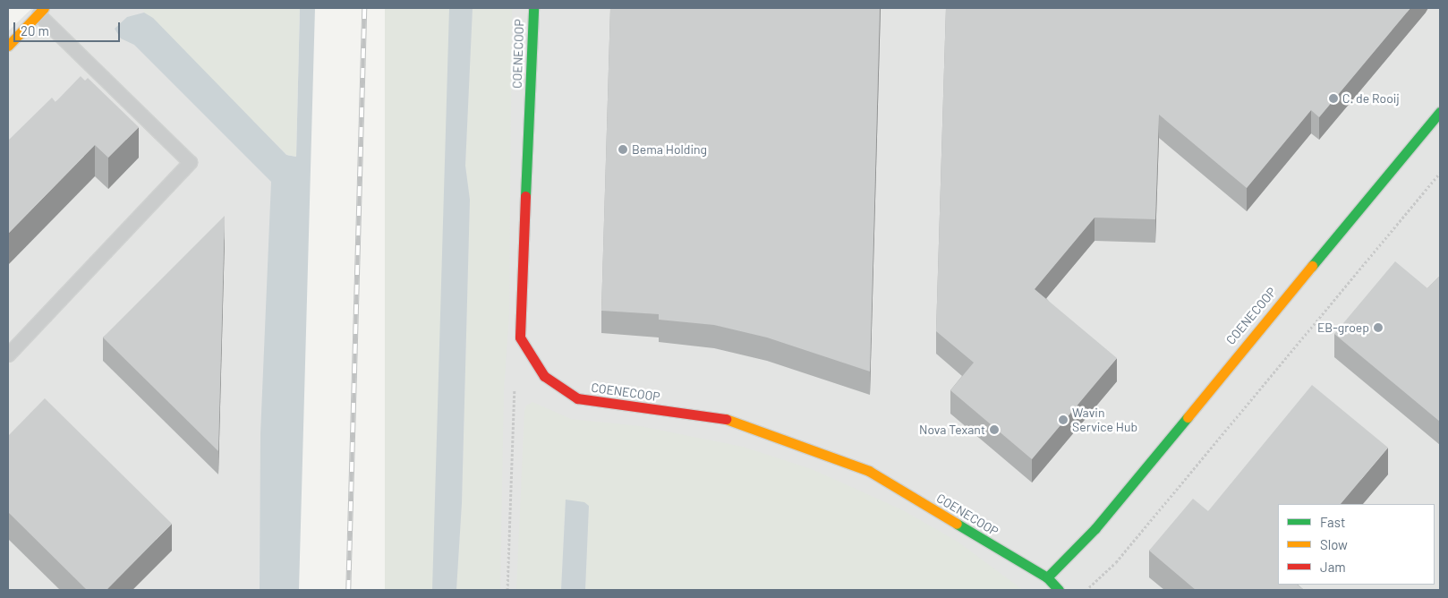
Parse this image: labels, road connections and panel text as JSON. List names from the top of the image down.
{
  "streets": {
    "street": ["COENECOOP"]
  },
  "places": [
    "C. de Rooij",
    "Bema Holding",
    "EB-groep",
    "Wavin Service Hub",
    "Nova Texant"
  ],
  "legend": ["Fast", "Slow", "Jam"],
  "scale_bar": "20 m"
}
